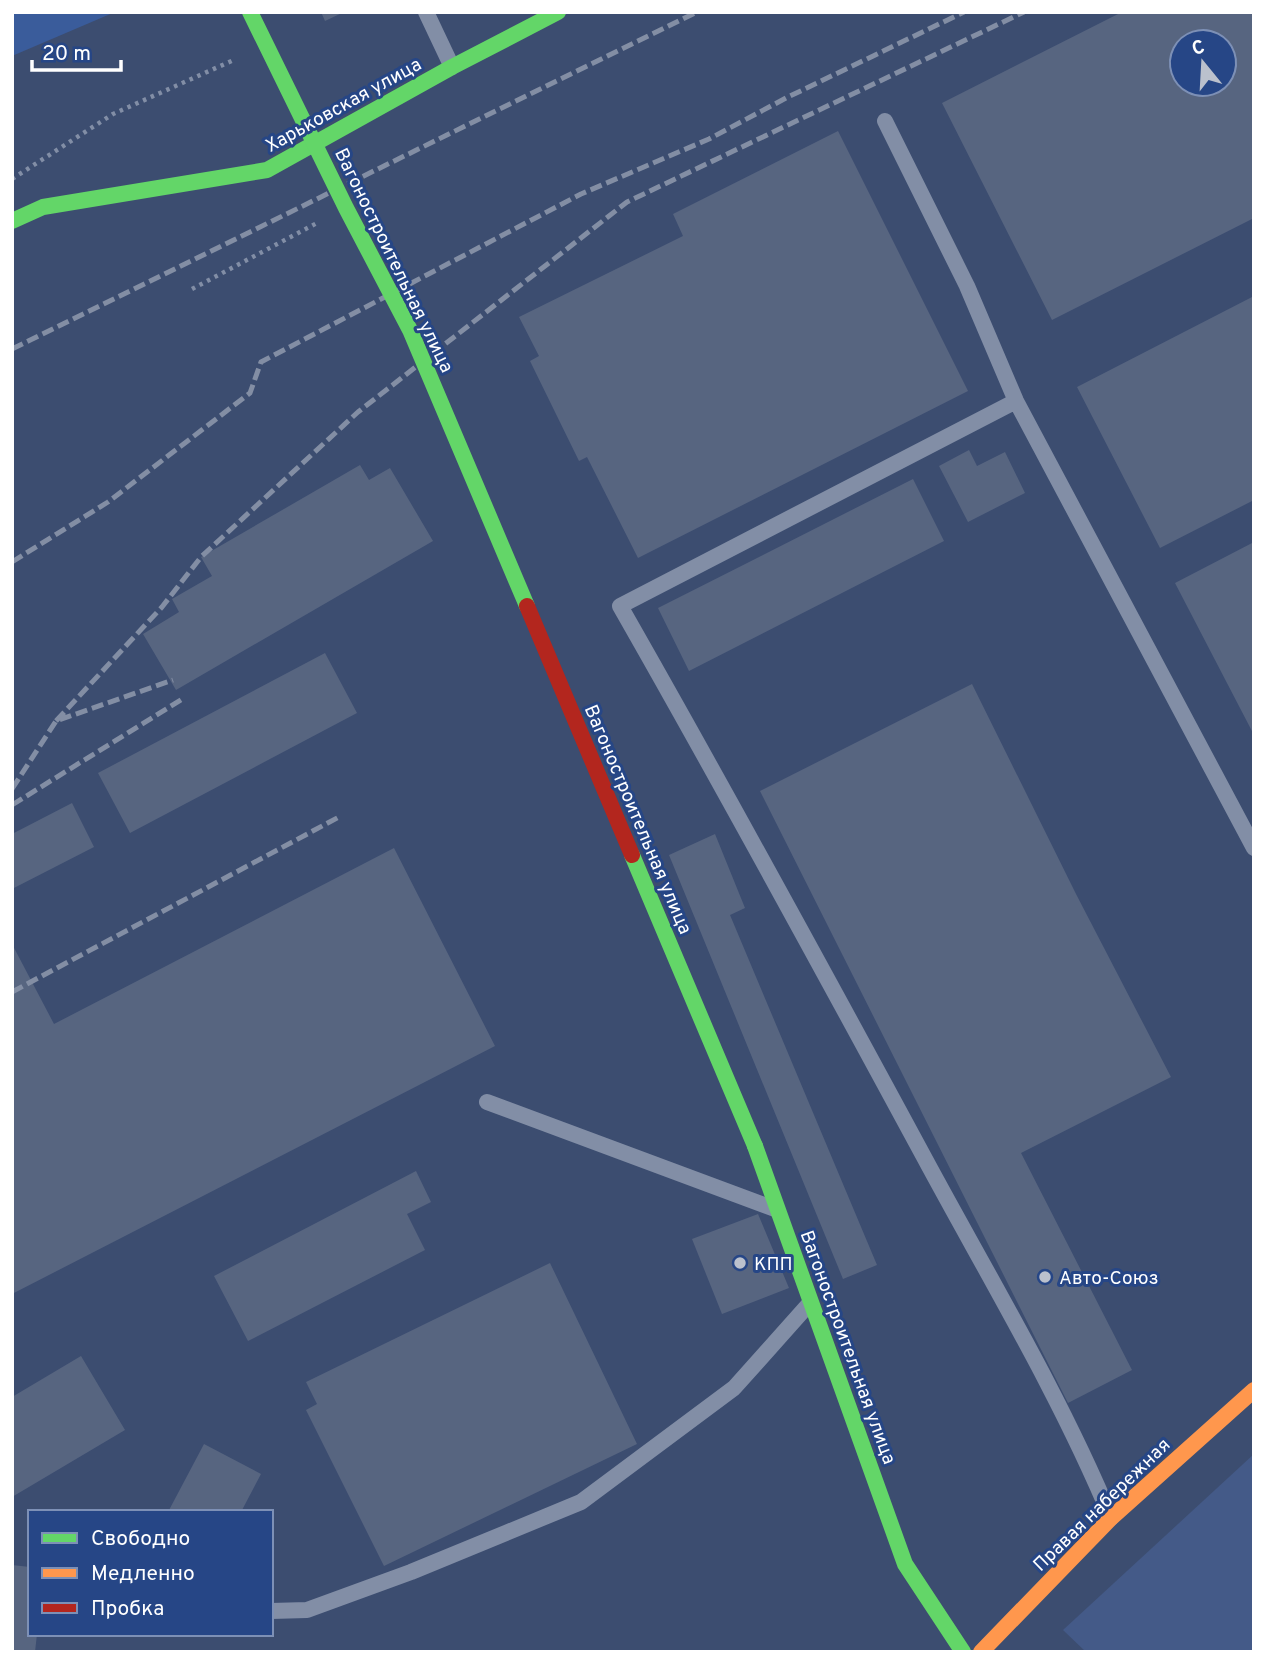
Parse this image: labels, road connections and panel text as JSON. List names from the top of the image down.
{
  "streets": {
    "main road": ["Харьковская улица", "Вагоностроительная улица", "Правая набережная"]
  },
  "places": ["КПП", "Авто-Союз"],
  "legend": ["Свободно", "Медленно", "Пробка"],
  "scale_bar": "20 m",
  "north": "top"
}
